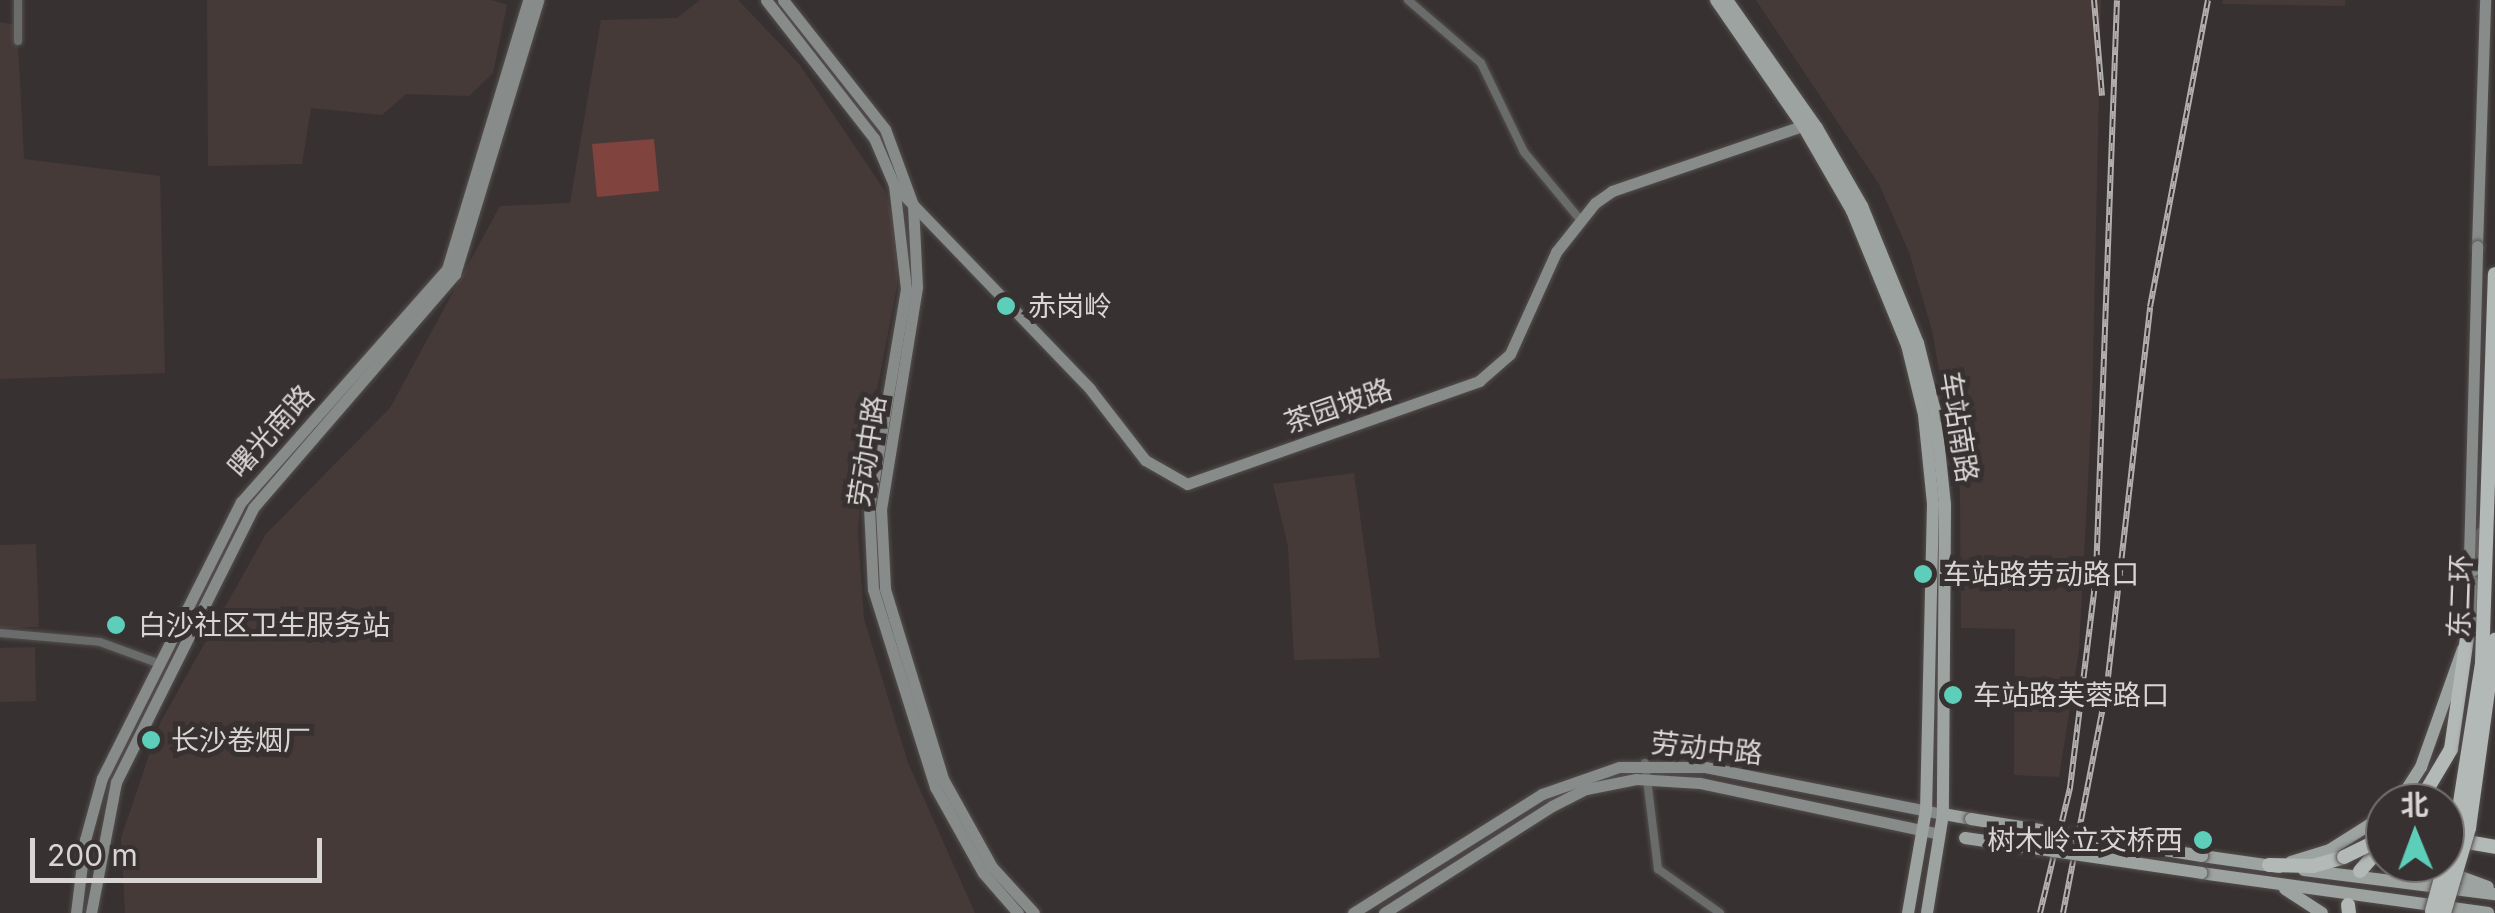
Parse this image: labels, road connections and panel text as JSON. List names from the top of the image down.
{
  "streets": {
    "highway": ["东二环"],
    "main road": [
      "茶园坡路",
      "车站南路",
      "曙光南路",
      "劳动中路"
    ]
  },
  "crossings": [
    ["茶园坡路", "车站南路"],
    ["茶园坡路", "劳动中路"],
    ["车站南路", "劳动中路"]
  ],
  "places": [
    "赤岗岭",
    "车站路劳动路口",
    "白沙社区卫生服务站",
    "车站路芙蓉路口",
    "长沙卷烟厂",
    "树木岭立交桥西"
  ],
  "scale_bar": "200 m",
  "north": "top"
}
